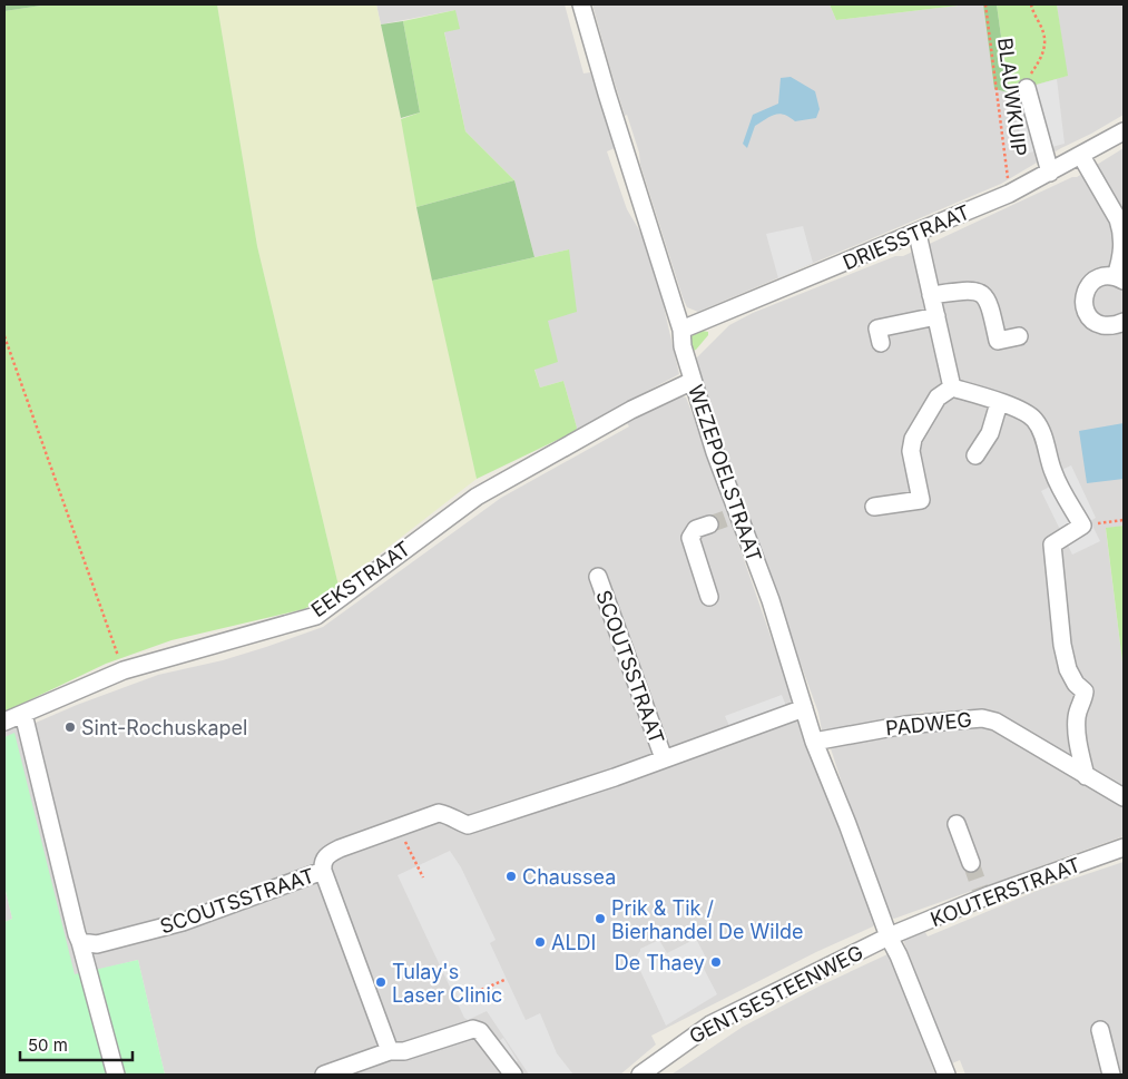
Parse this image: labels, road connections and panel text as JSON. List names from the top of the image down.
{
  "streets": {
    "street": [
      "DRIESSTRAAT",
      "WEZEPOELSTRAAT",
      "EEKSTRAAT",
      "SCOUTSSTRAAT",
      "PADWEG",
      "KOUTERSTRAAT",
      "GENTSESTEENWEG"
    ],
    "path": ["BLAUWKUIP"]
  },
  "crossings": [
    ["BLAUWKUIP", "DRIESSTRAAT"],
    ["DRIESSTRAAT", "WEZEPOELSTRAAT"],
    ["WEZEPOELSTRAAT", "EEKSTRAAT"],
    ["WEZEPOELSTRAAT", "SCOUTSSTRAAT"],
    ["WEZEPOELSTRAAT", "PADWEG"],
    ["WEZEPOELSTRAAT", "KOUTERSTRAAT"],
    ["WEZEPOELSTRAAT", "GENTSESTEENWEG"],
    ["KOUTERSTRAAT", "GENTSESTEENWEG"]
  ],
  "places": [
    "Sint-Rochuskapel",
    "Chaussea",
    "Prik & Tik / Bierhandel De Wilde",
    "ALDI",
    "De Thaey",
    "Tulay's Laser Clinic"
  ],
  "scale_bar": "50 m"
}
